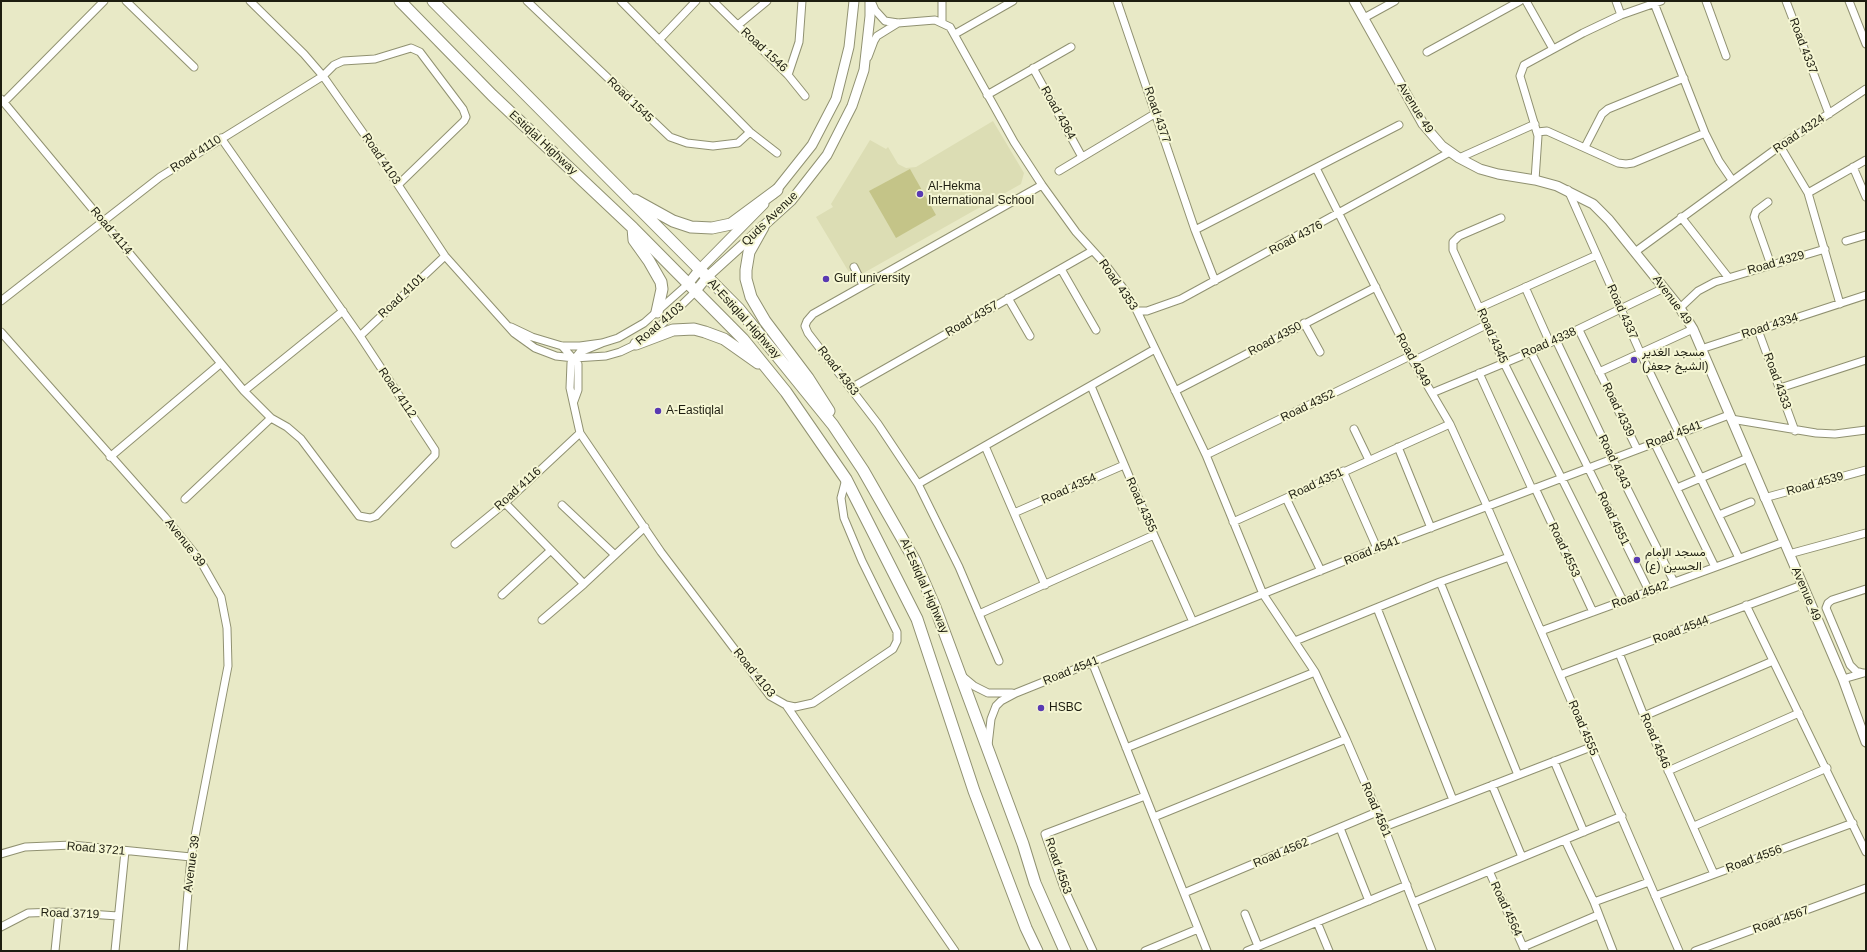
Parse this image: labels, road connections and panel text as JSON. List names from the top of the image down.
{
  "streets": {
    "main road": ["Estiqlal Highway", "Al-Estiqlal Highway"],
    "street": [
      "Road 4337",
      "Road 1546",
      "Road 1545",
      "Avenue 49",
      "Road 4364",
      "Road 4377",
      "Road 4324",
      "Road 4110",
      "Road 4103",
      "Quds Avenue",
      "Road 4114",
      "Road 4376",
      "Road 4329",
      "Road 4353",
      "Road 4101",
      "Road 4357",
      "Road 4334",
      "Road 4345",
      "Road 4350",
      "Road 4338",
      "Road 4349",
      "Road 4363",
      "Road 4333",
      "Road 4112",
      "Road 4352",
      "Road 4339",
      "Road 4541",
      "Road 4343",
      "Road 4351",
      "Road 4539",
      "Road 4116",
      "Road 4354",
      "Road 4355",
      "Road 4551",
      "Avenue 39",
      "Road 4553",
      "Road 4542",
      "Road 4544",
      "Road 4555",
      "Road 4546",
      "Road 4561",
      "Road 3721",
      "Road 4562",
      "Road 4556",
      "Road 4563",
      "Road 4564",
      "Road 3719",
      "Road 4567"
    ]
  },
  "crossings": [
    ["Road 4337", "Avenue 49"],
    ["Road 4337", "Road 4324"],
    ["Road 4337", "Road 4338"],
    ["Road 4337", "Road 4339"],
    ["Road 4337", "Road 4541"],
    ["Road 4337", "Road 4542"],
    ["Avenue 49", "Road 4324"],
    ["Avenue 49", "Road 4376"],
    ["Avenue 49", "Road 4329"],
    ["Avenue 49", "Road 4334"],
    ["Avenue 49", "Road 4338"],
    ["Avenue 49", "Road 4339"],
    ["Avenue 49", "Road 4541"],
    ["Avenue 49", "Road 4539"],
    ["Avenue 49", "Road 4542"],
    ["Avenue 49", "Road 4544"],
    ["Road 4377", "Road 4376"],
    ["Estiqlal Highway", "Road 4103"],
    ["Estiqlal Highway", "Quds Avenue"],
    ["Estiqlal Highway", "Al-Estiqlal Highway"],
    ["Road 4110", "Road 4103"],
    ["Road 4110", "Road 4114"],
    ["Road 4110", "Road 4112"],
    ["Road 4103", "Quds Avenue"],
    ["Road 4103", "Road 4101"],
    ["Road 4103", "Al-Estiqlal Highway"],
    ["Road 4103", "Road 4116"],
    ["Quds Avenue", "Al-Estiqlal Highway"],
    ["Road 4114", "Road 4112"],
    ["Road 4376", "Road 4353"],
    ["Road 4376", "Road 4349"],
    ["Road 4353", "Road 4357"],
    ["Road 4353", "Road 4350"],
    ["Road 4353", "Road 4363"],
    ["Road 4353", "Road 4352"],
    ["Road 4353", "Road 4541"],
    ["Road 4353", "Road 4351"],
    ["Road 4353", "Road 4561"],
    ["Road 4101", "Road 4112"],
    ["Road 4357", "Road 4363"],
    ["Road 4334", "Road 4333"],
    ["Road 4345", "Road 4338"],
    ["Road 4345", "Road 4352"],
    ["Road 4345", "Road 4541"],
    ["Road 4350", "Road 4349"],
    ["Road 4338", "Road 4349"],
    ["Road 4338", "Road 4339"],
    ["Road 4338", "Road 4343"],
    ["Road 4338", "Road 4553"],
    ["Road 4349", "Road 4352"],
    ["Road 4349", "Road 4541"],
    ["Road 4349", "Road 4351"],
    ["Road 4349", "Road 4555"],
    ["Road 4339", "Road 4541"],
    ["Road 4541", "Road 4343"],
    ["Road 4541", "Road 4355"],
    ["Road 4541", "Road 4551"],
    ["Road 4541", "Road 4553"],
    ["Road 4541", "Road 4555"],
    ["Road 4541", "Road 4561"],
    ["Road 4343", "Road 4551"],
    ["Road 4343", "Road 4542"],
    ["Road 4354", "Road 4355"],
    ["Road 4551", "Road 4542"],
    ["Avenue 39", "Road 3721"],
    ["Road 4553", "Road 4542"],
    ["Road 4542", "Road 4555"],
    ["Road 4544", "Road 4555"],
    ["Road 4544", "Road 4546"],
    ["Road 4555", "Road 4556"],
    ["Road 4555", "Road 4564"],
    ["Road 4546", "Road 4556"],
    ["Road 4561", "Road 4562"],
    ["Road 4561", "Road 4564"]
  ],
  "places": [
    "Al-Hekma International School",
    "Gulf university",
    "مسجد الغدير (الشيخ جعفر)",
    "A-Eastiqlal",
    "مسجد الإمام الحسين (ع)",
    "HSBC"
  ]
}
